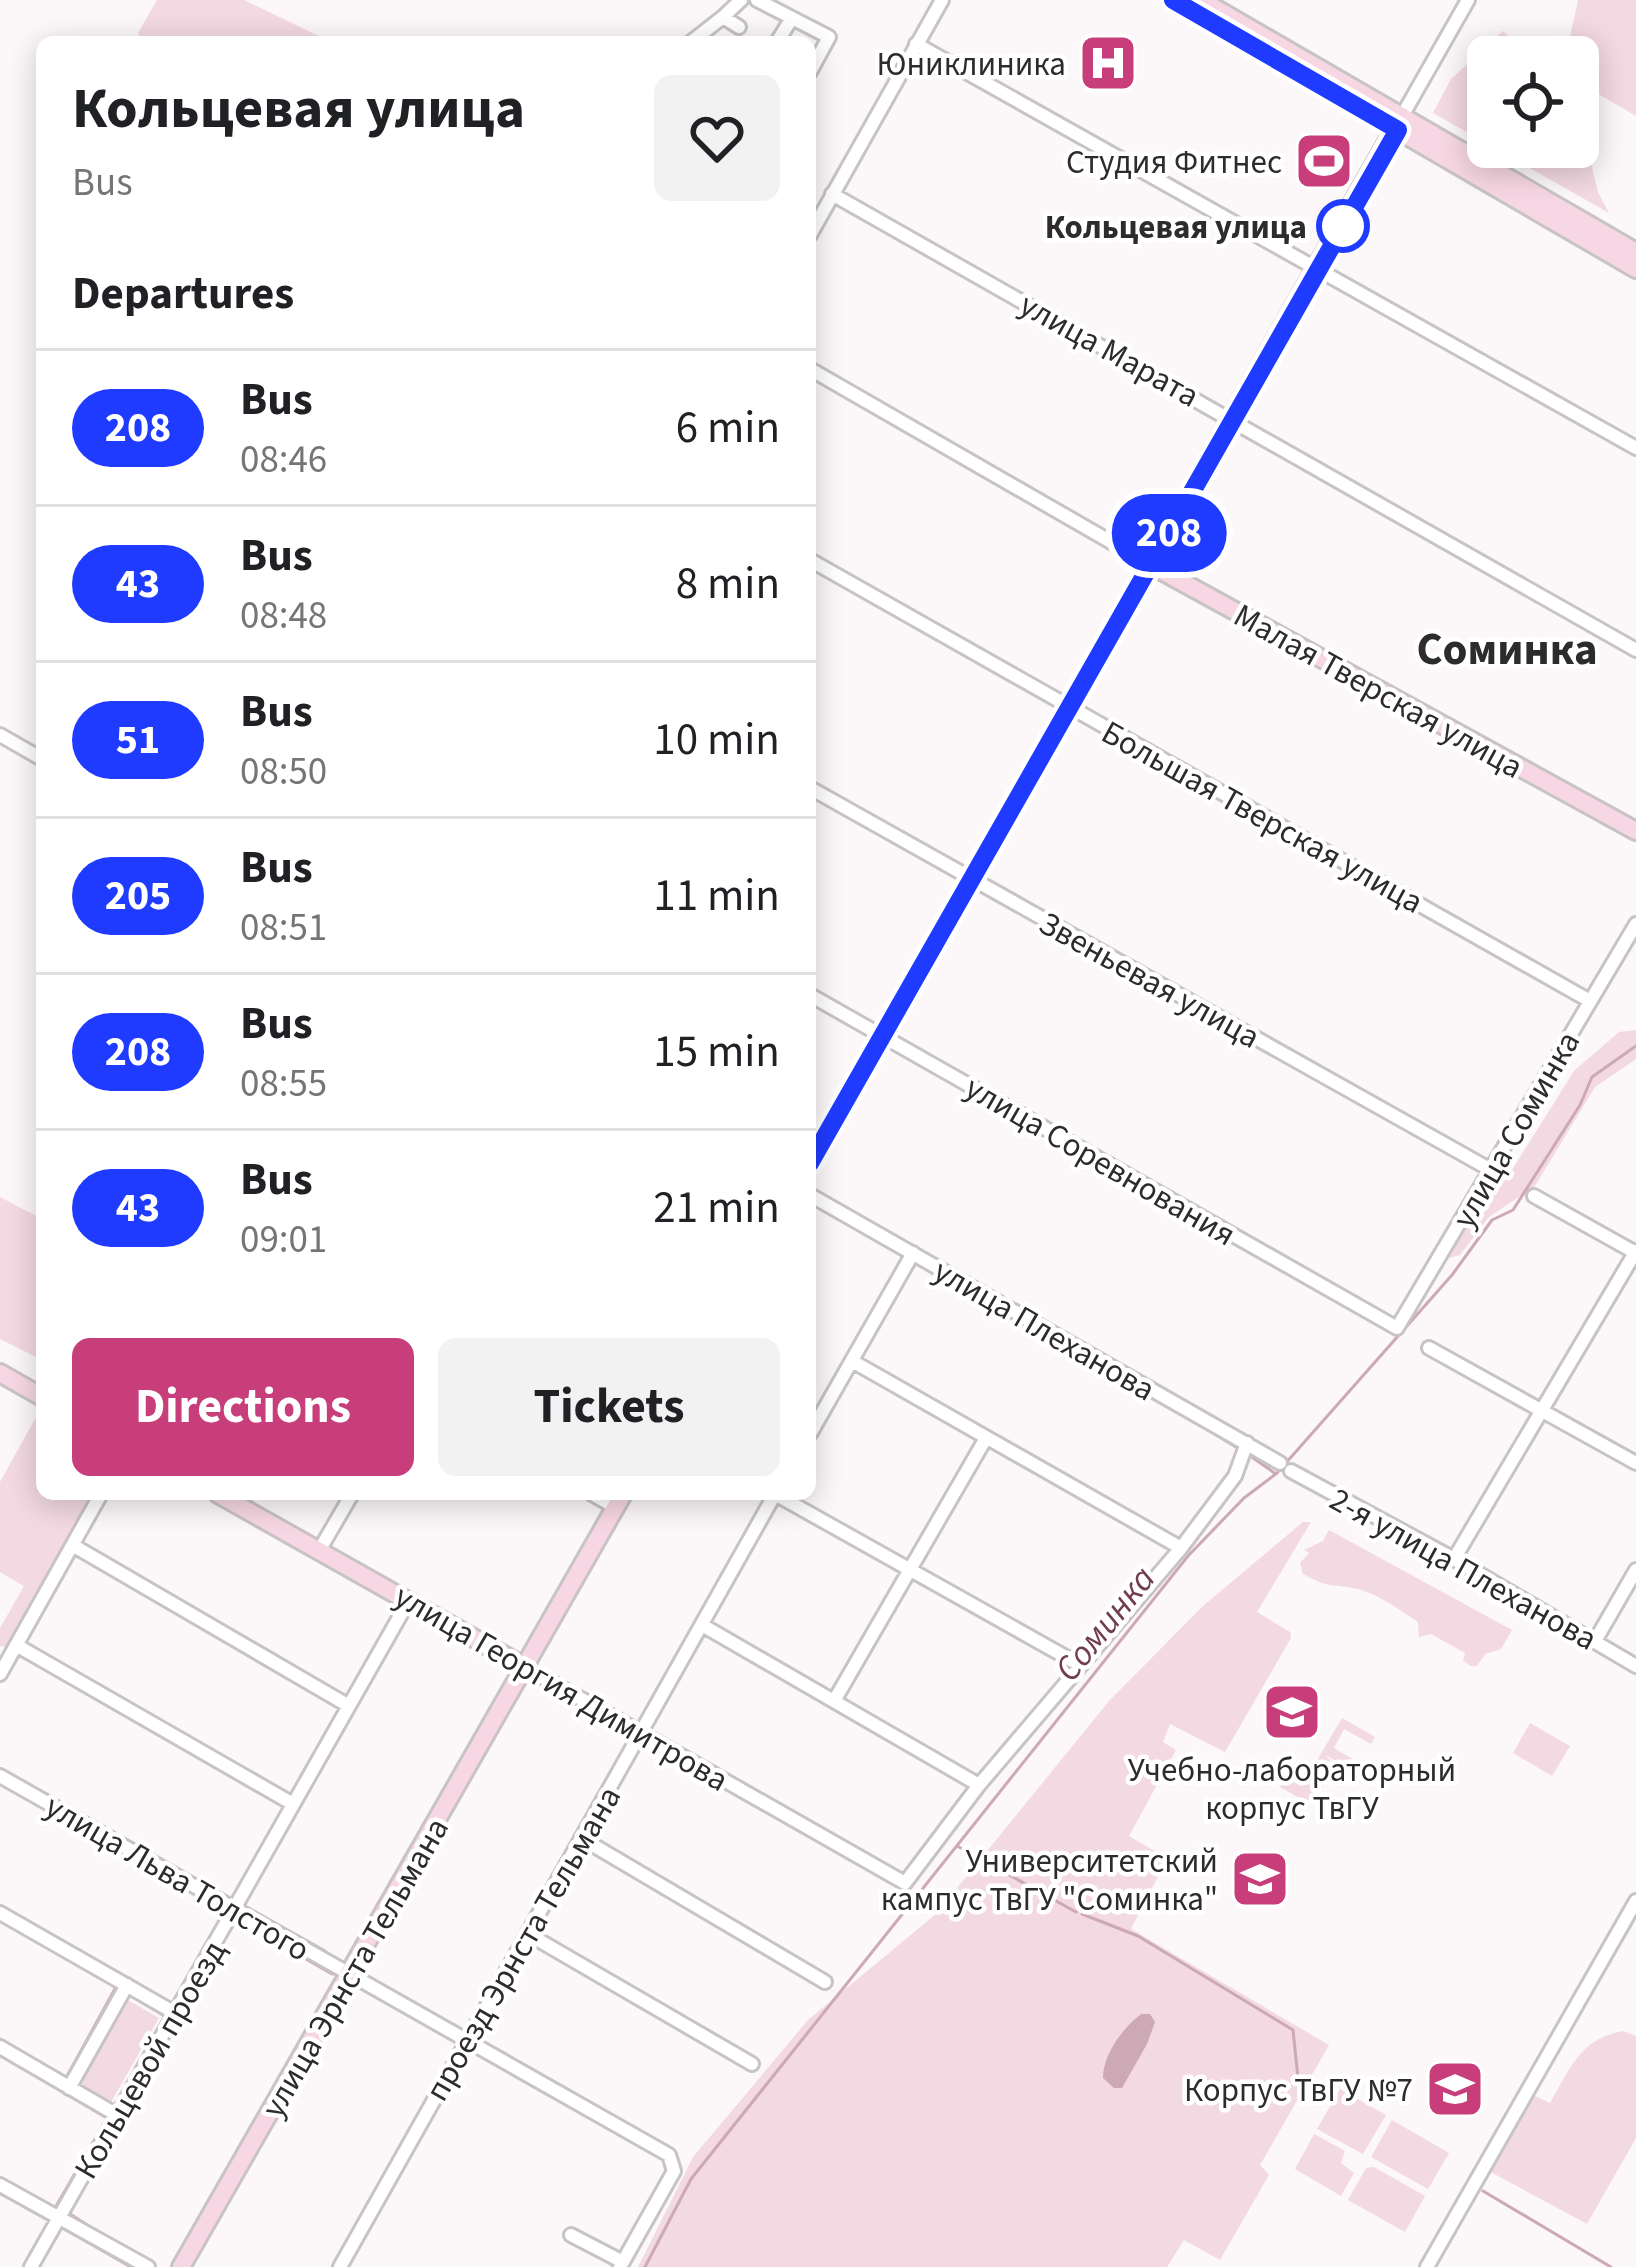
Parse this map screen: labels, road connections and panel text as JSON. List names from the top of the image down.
{
  "streets": {
    "main road": ["Малая Тверская улица", "улица Георгия Димитрова", "улица Эрнста Тельмана"],
    "street": [
      "улица Марата",
      "Большая Тверская улица",
      "Звеньевая улица",
      "улица Соминка",
      "улица Соревнования",
      "улица Плеханова",
      "2-я улица Плеханова",
      "улица Льва Толстого",
      "проезд Эрнста Тельмана",
      "Кольцевой проезд"
    ]
  },
  "crossings": [
    ["Большая Тверская улица", "улица Соминка"],
    ["Звеньевая улица", "улица Соминка"],
    ["улица Соминка", "улица Соревнования"],
    ["улица Плеханова", "2-я улица Плеханова"],
    ["улица Георгия Димитрова", "проезд Эрнста Тельмана"],
    ["улица Георгия Димитрова", "улица Эрнста Тельмана"],
    ["улица Георгия Димитрова", "Кольцевой проезд"],
    ["улица Льва Толстого", "проезд Эрнста Тельмана"],
    ["улица Льва Толстого", "улица Эрнста Тельмана"],
    ["улица Льва Толстого", "Кольцевой проезд"]
  ],
  "districts": ["Соминка"],
  "water": ["Соминка"],
  "places": {
    "hospital": ["Юниклиника"],
    "sports": ["Студия Фитнес"],
    "other": ["Кольцевая улица"],
    "school or university": ["Учебно-лабораторный корпус ТвГУ", "Университетский кампус ТвГУ \"Соминка\"", "Корпус ТвГУ №7"]
  },
  "lines": ["bus line 208"],
  "page": {
    "on_map": "208",
    "heading": [
      ["Кольцевая улица", "Bus"],
      "Departures"
    ],
    "list": [
      {
        "mark": "208",
        "name": "Bus",
        "note": "08:46",
        "value": "6 min"
      },
      {
        "mark": "43",
        "name": "Bus",
        "note": "08:48",
        "value": "8 min"
      },
      {
        "mark": "51",
        "name": "Bus",
        "note": "08:50",
        "value": "10 min"
      },
      {
        "mark": "205",
        "name": "Bus",
        "note": "08:51",
        "value": "11 min"
      },
      {
        "mark": "208",
        "name": "Bus",
        "note": "08:55",
        "value": "15 min"
      },
      {
        "mark": "43",
        "name": "Bus",
        "note": "09:01",
        "value": "21 min"
      }
    ],
    "buttons": ["Directions", "Tickets"]
  }
}
